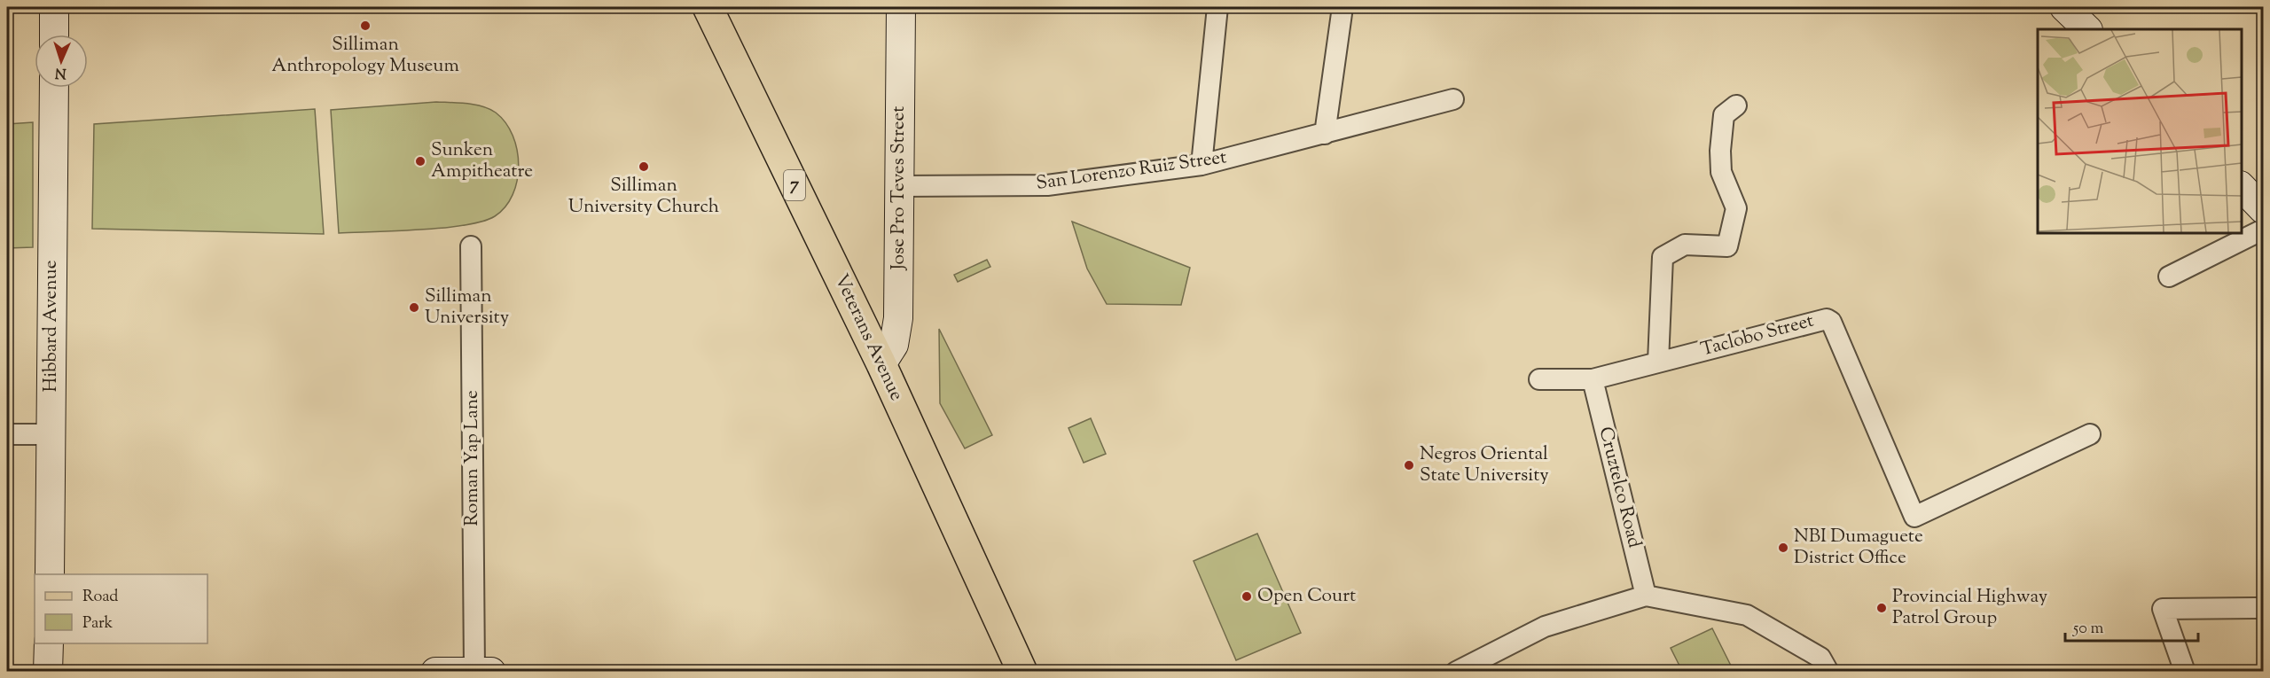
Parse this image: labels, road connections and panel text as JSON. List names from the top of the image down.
{
  "streets": {
    "main road": [
      "7",
      "Jose Pro Teves Street",
      "Hibbard Avenue",
      "Veterans Avenue"
    ],
    "street": [
      "San Lorenzo Ruiz Street",
      "Taclobo Street",
      "Roman Yap Lane",
      "Cruztelco Road"
    ]
  },
  "crossings": [
    ["San Lorenzo Ruiz Street", "Jose Pro Teves Street"],
    ["Jose Pro Teves Street", "Veterans Avenue"],
    ["Taclobo Street", "Cruztelco Road"]
  ],
  "places": [
    "Silliman Anthropology Museum",
    "Sunken Ampitheatre",
    "Silliman University Church",
    "Silliman University",
    "Negros Oriental State University",
    "NBI Dumaguete District Office",
    "Open Court",
    "Provincial Highway Patrol Group"
  ],
  "legend": ["Road", "Park"],
  "scale_bar": "50 m",
  "north": "bottom"
}
